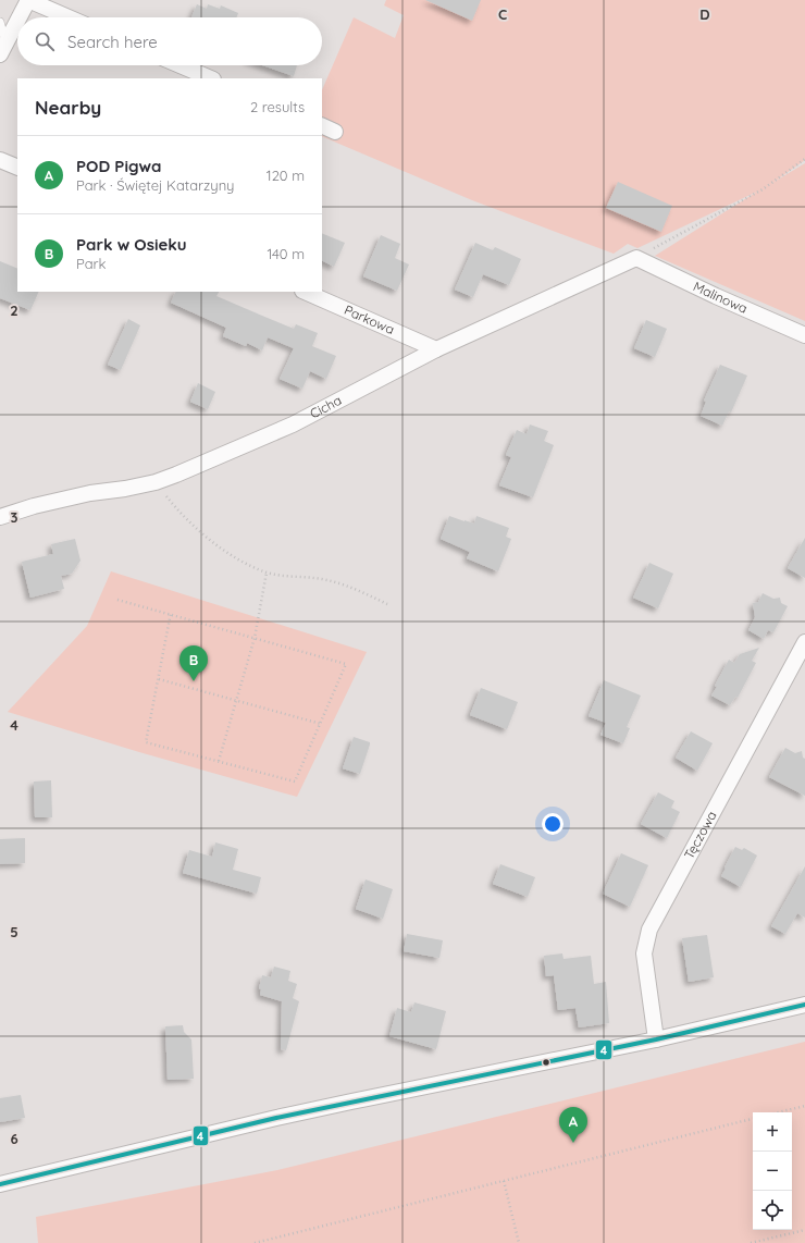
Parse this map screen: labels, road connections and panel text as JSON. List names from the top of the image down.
{
  "streets": {
    "street": [
      "Malinowa",
      "Parkowa",
      "Cicha",
      "Tęczowa"
    ]
  },
  "crossings": [
    ["Malinowa", "Cicha"],
    ["Parkowa", "Cicha"]
  ],
  "lines": ["transit line 4"],
  "page": {
    "search": "Search here",
    "heading": ["Nearby", "2 results"],
    "list": [
      {
        "mark": "A",
        "name": "POD Pigwa",
        "note": "Park · Świętej Katarzyny",
        "value": "120 m"
      },
      {
        "mark": "B",
        "name": "Park w Osieku",
        "note": "Park",
        "value": "140 m"
      }
    ],
    "pins": ["B", "A"],
    "map_buttons": ["+", "−"]
  },
  "grid": {
    "columns": ["C", "D"],
    "rows": [
      "2",
      "3",
      "4",
      "5",
      "6"
    ]
  }
}
